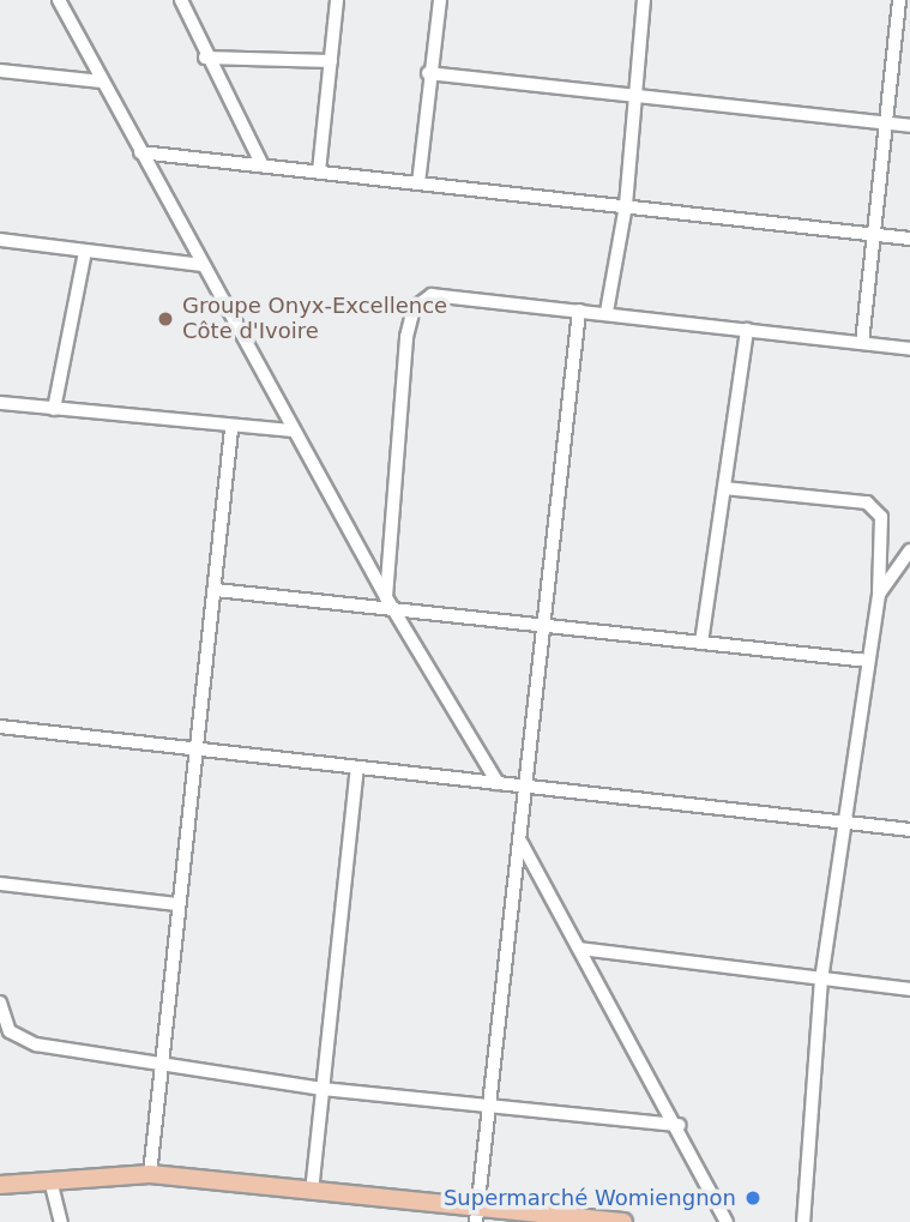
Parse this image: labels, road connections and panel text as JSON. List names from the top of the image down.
{
  "places": ["Groupe Onyx-Excellence Côte d'Ivoire", "Supermarché Womiengnon"]
}
